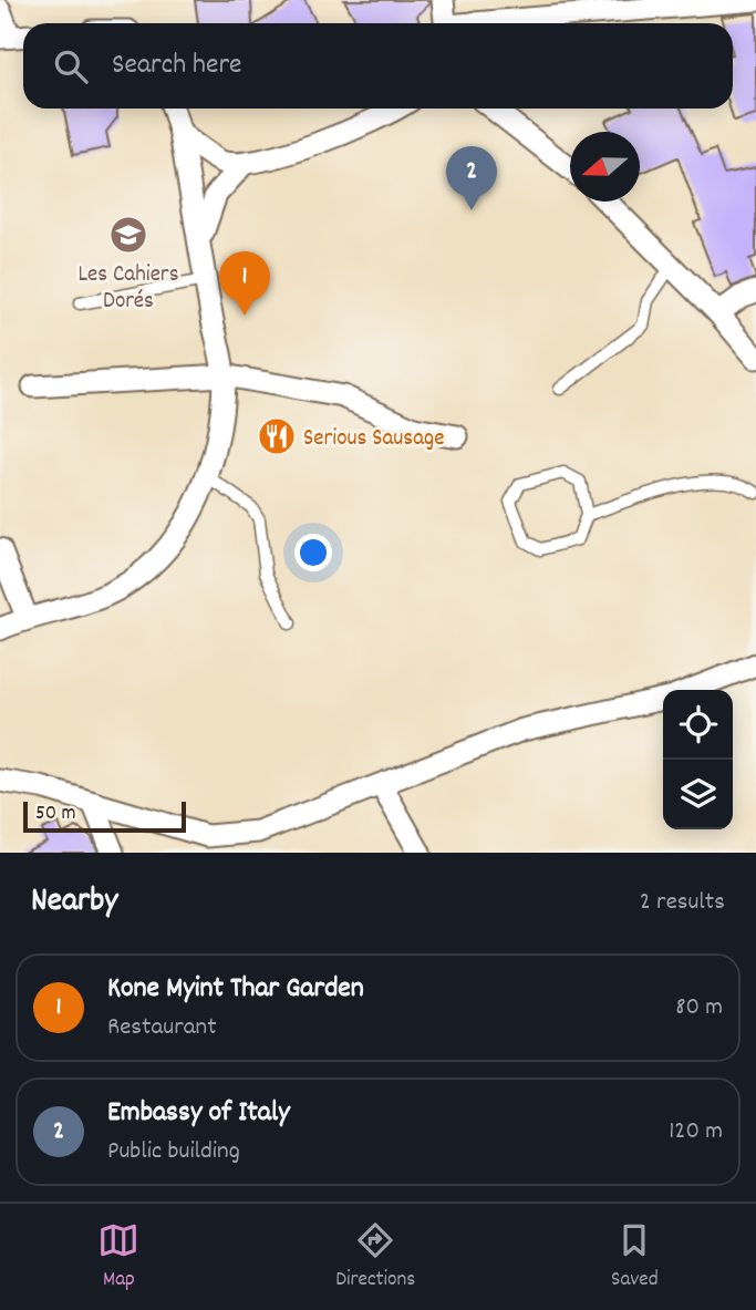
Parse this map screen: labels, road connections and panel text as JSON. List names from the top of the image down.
{
  "places": {
    "school or university": ["Les Cahiers Dorés"],
    "restaurant": ["Serious Sausage"]
  },
  "scale_bar": "50 m",
  "north": "left",
  "page": {
    "search": "Search here",
    "pins": ["2", "1"],
    "scale": "50 m",
    "heading": ["Nearby", "2 results"],
    "list": [
      {
        "mark": "1",
        "name": "Kone Myint Thar Garden",
        "note": "Restaurant",
        "value": "80 m"
      },
      {
        "mark": "2",
        "name": "Embassy of Italy",
        "note": "Public building",
        "value": "120 m"
      }
    ],
    "nav": ["Map", "Directions", "Saved"]
  }
}
